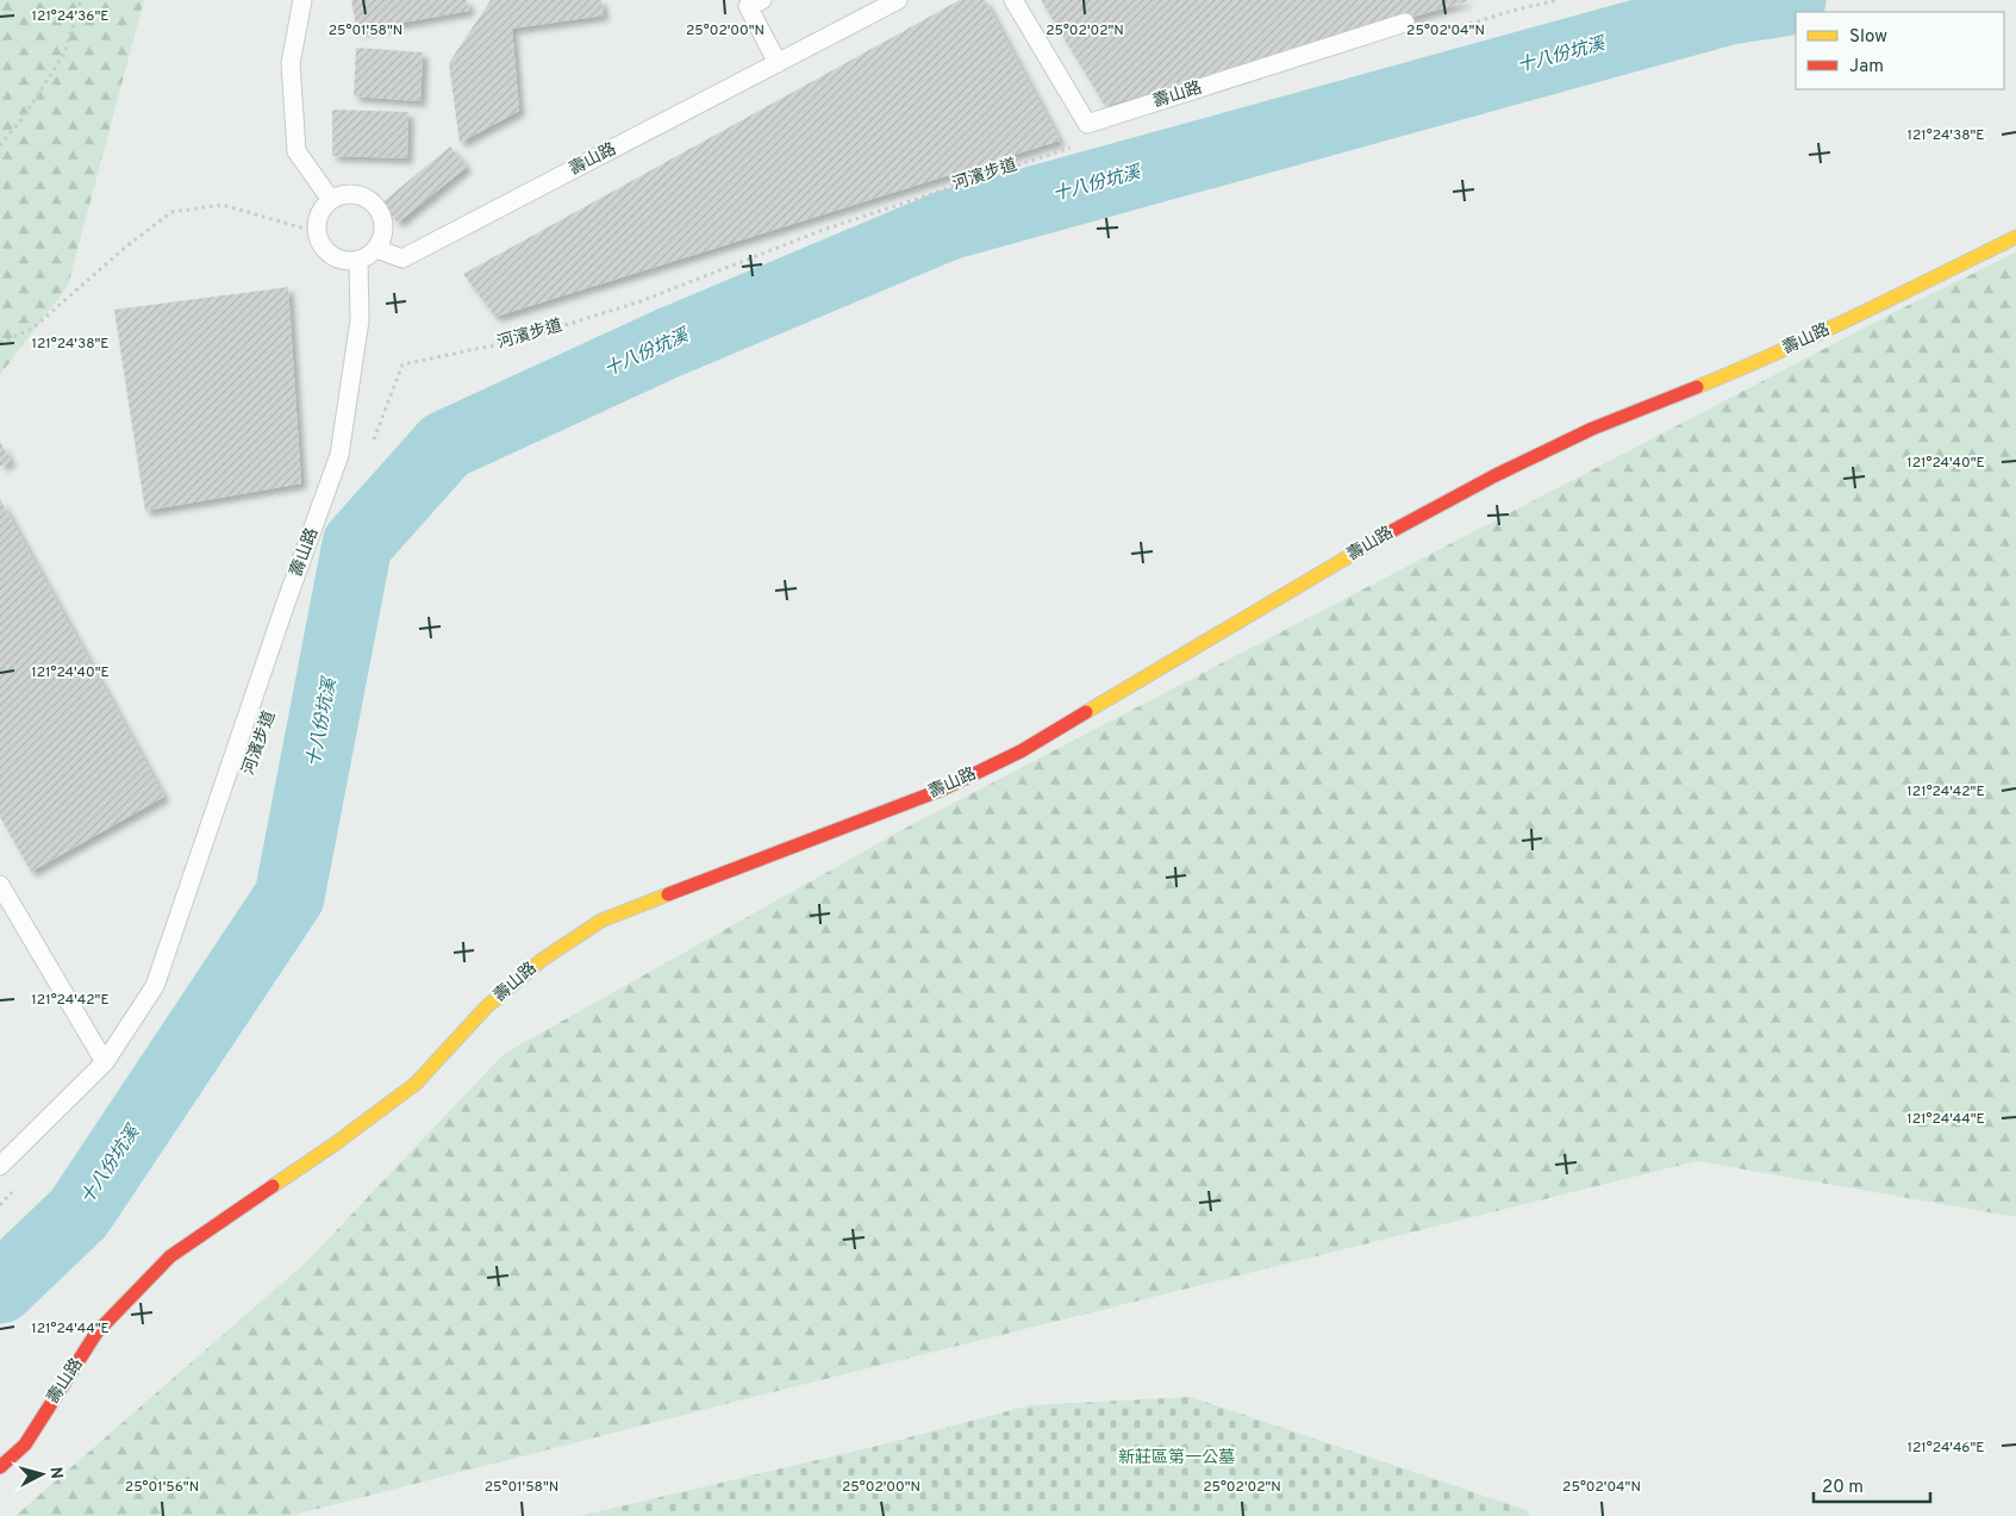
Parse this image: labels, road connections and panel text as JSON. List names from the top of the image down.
{
  "streets": {
    "street": ["壽山路"],
    "path": ["河濱步道"]
  },
  "water": ["十八份坑溪"],
  "parks": ["新莊區第一公墓"],
  "legend": ["Slow", "Jam"],
  "scale_bar": "20 m",
  "north": "right",
  "coordinates": [
    "121°24'36\"E",
    "25°01'58\"N",
    "25°02'00\"N",
    "25°02'02\"N",
    "25°02'04\"N",
    "121°24'38\"E",
    "121°24'40\"E",
    "121°24'42\"E",
    "121°24'44\"E",
    "121°24'46\"E",
    "25°01'56\"N"
  ]
}
